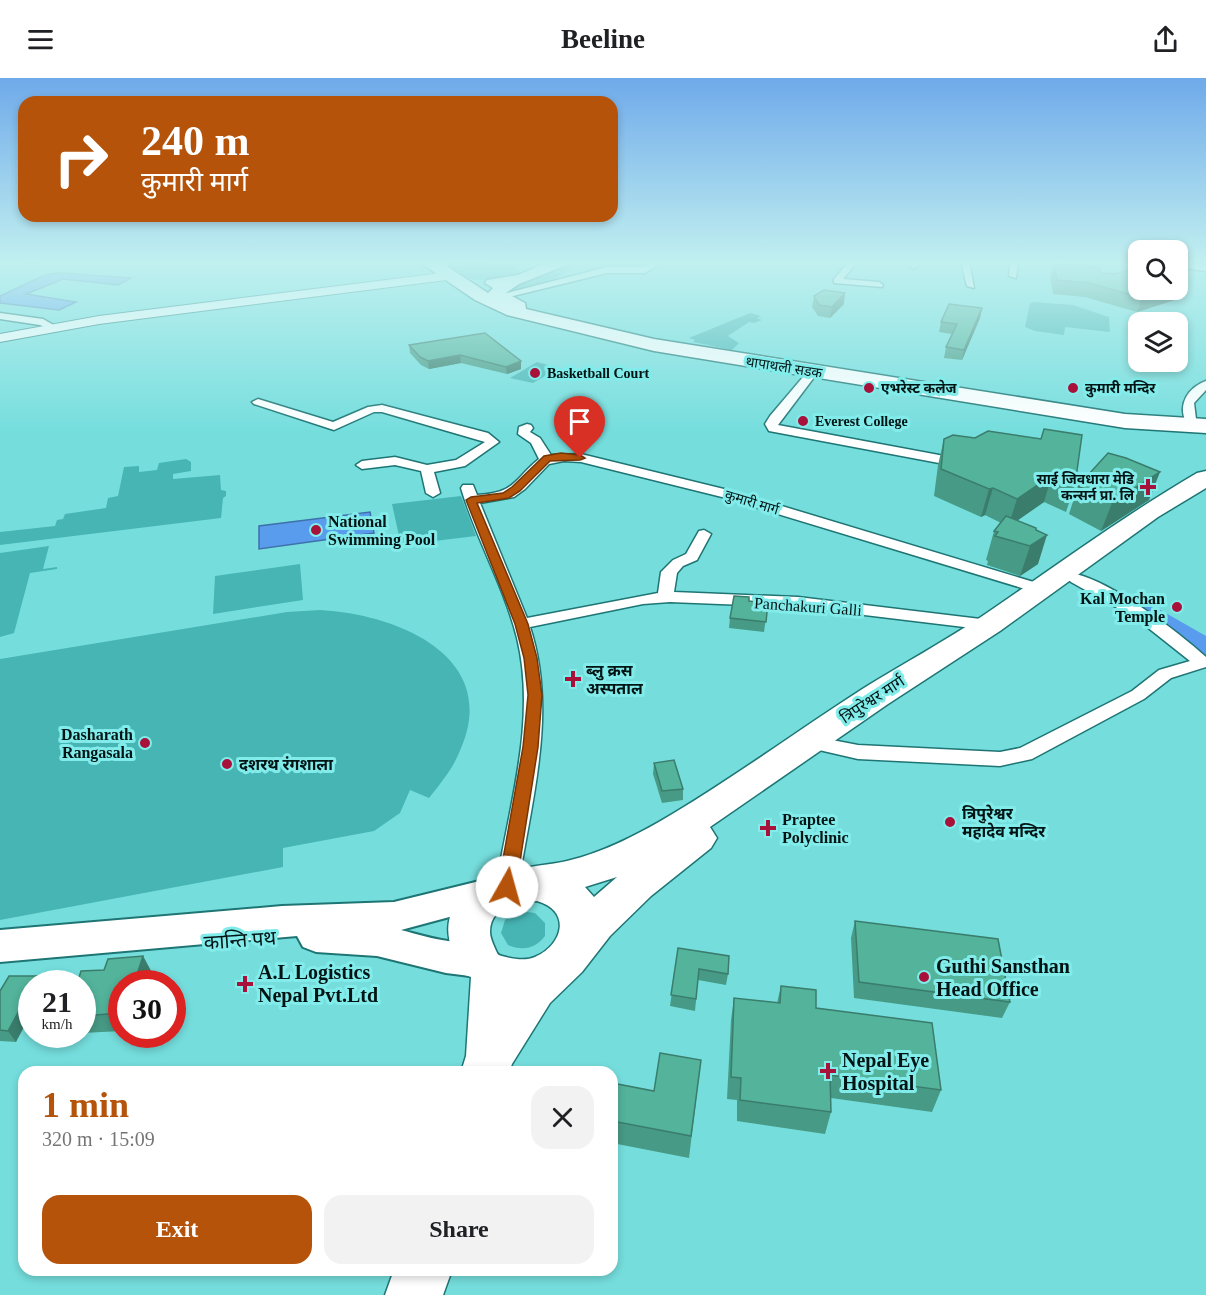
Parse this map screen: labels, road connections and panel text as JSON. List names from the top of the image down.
{
  "streets": {
    "highway": ["थापाथली सडक", "त्रिपुरेश्वर मार्ग"],
    "main road": ["कान्ति पथ"],
    "street": ["कुमारी मार्ग", "Panchakuri Galli"]
  },
  "crossings": [
    ["कुमारी मार्ग", "त्रिपुरेश्वर मार्ग"],
    ["Panchakuri Galli", "त्रिपुरेश्वर मार्ग"],
    ["त्रिपुरेश्वर मार्ग", "कान्ति पथ"]
  ],
  "places": {
    "other": [
      "Basketball Court",
      "एभरेस्ट कलेज",
      "कुमारी मन्दिर",
      "Everest College",
      "National Swimming Pool",
      "Kal Mochan Temple",
      "Dasharath Rangasala",
      "दशरथ रंगशाला",
      "त्रिपुरेश्वर महादेव मन्दिर",
      "Guthi Sansthan Head Office"
    ],
    "health": [
      "साई जिवधारा मेडि कन्सर्न प्रा. लि",
      "ब्लु क्रस अस्पताल",
      "Praptee Polyclinic",
      "A.L Logistics Nepal Pvt.Ltd",
      "Nepal Eye Hospital"
    ]
  },
  "page": {
    "header": "Beeline",
    "turn": ["240 m", "कुमारी मार्ग"],
    "speed": "21 km/h",
    "limit": "30",
    "heading": ["1 min", "320 m · 15:09"],
    "buttons": ["Exit", "Share"]
  }
}
